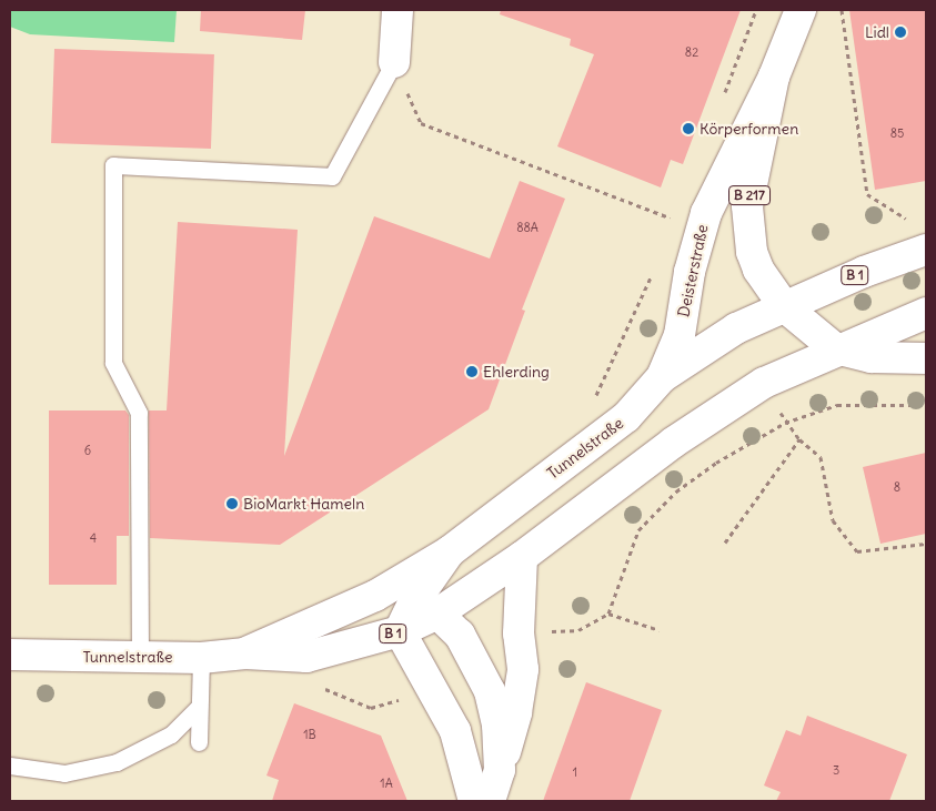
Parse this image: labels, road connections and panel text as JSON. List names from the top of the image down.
{
  "streets": {
    "main road": [
      "B 217",
      "Deisterstraße",
      "B 1",
      "Tunnelstraße"
    ]
  },
  "crossings": [
    ["B 217", "Deisterstraße"],
    ["B 217", "Tunnelstraße"],
    ["Deisterstraße", "Tunnelstraße"]
  ],
  "places": [
    "Lidl",
    "Körperformen",
    "Ehlerding",
    "BioMarkt Hameln"
  ],
  "house_numbers": [
    "82",
    "85",
    "88A",
    "6",
    "8",
    "4",
    "1B",
    "3",
    "1",
    "1A"
  ]
}
